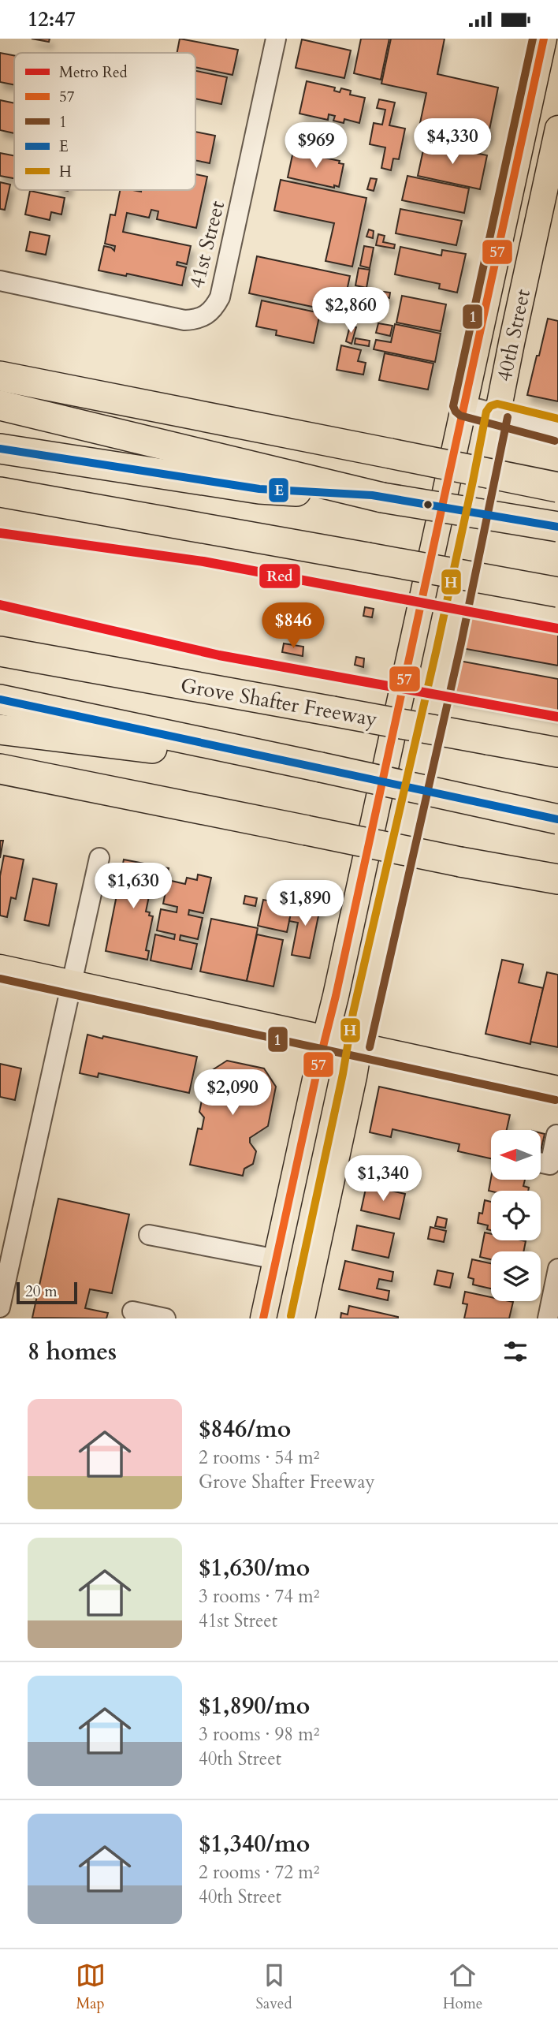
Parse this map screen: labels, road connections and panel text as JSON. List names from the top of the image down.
{
  "streets": {
    "highway": ["Grove Shafter Freeway"],
    "main road": ["40th Street"],
    "street": ["41st Street"]
  },
  "lines": [
    "transit line 57",
    "transit line 1",
    "transit line H",
    "transit line E",
    "metro line Red"
  ],
  "legend": [
    "Metro Red",
    "57",
    "1",
    "E",
    "H"
  ],
  "scale_bar": "20 m",
  "north": "left",
  "page": {
    "status": "12:47",
    "price": [
      "$4,330",
      "$969",
      "$2,860",
      "$846",
      "$1,630",
      "$1,890",
      "$2,090",
      "$1,340"
    ],
    "scale": "20 m",
    "heading": "8 homes",
    "list": [
      {
        "name": "$846/mo",
        "note": "2 rooms · 54 m² · Grove Shafter Freeway"
      },
      {
        "name": "$1,630/mo",
        "note": "3 rooms · 74 m² · 41st Street"
      },
      {
        "name": "$1,890/mo",
        "note": "3 rooms · 98 m² · 40th Street"
      },
      {
        "name": "$1,340/mo",
        "note": "2 rooms · 72 m² · 40th Street"
      }
    ],
    "tabs": ["Map", "Saved", "Home"]
  }
}
